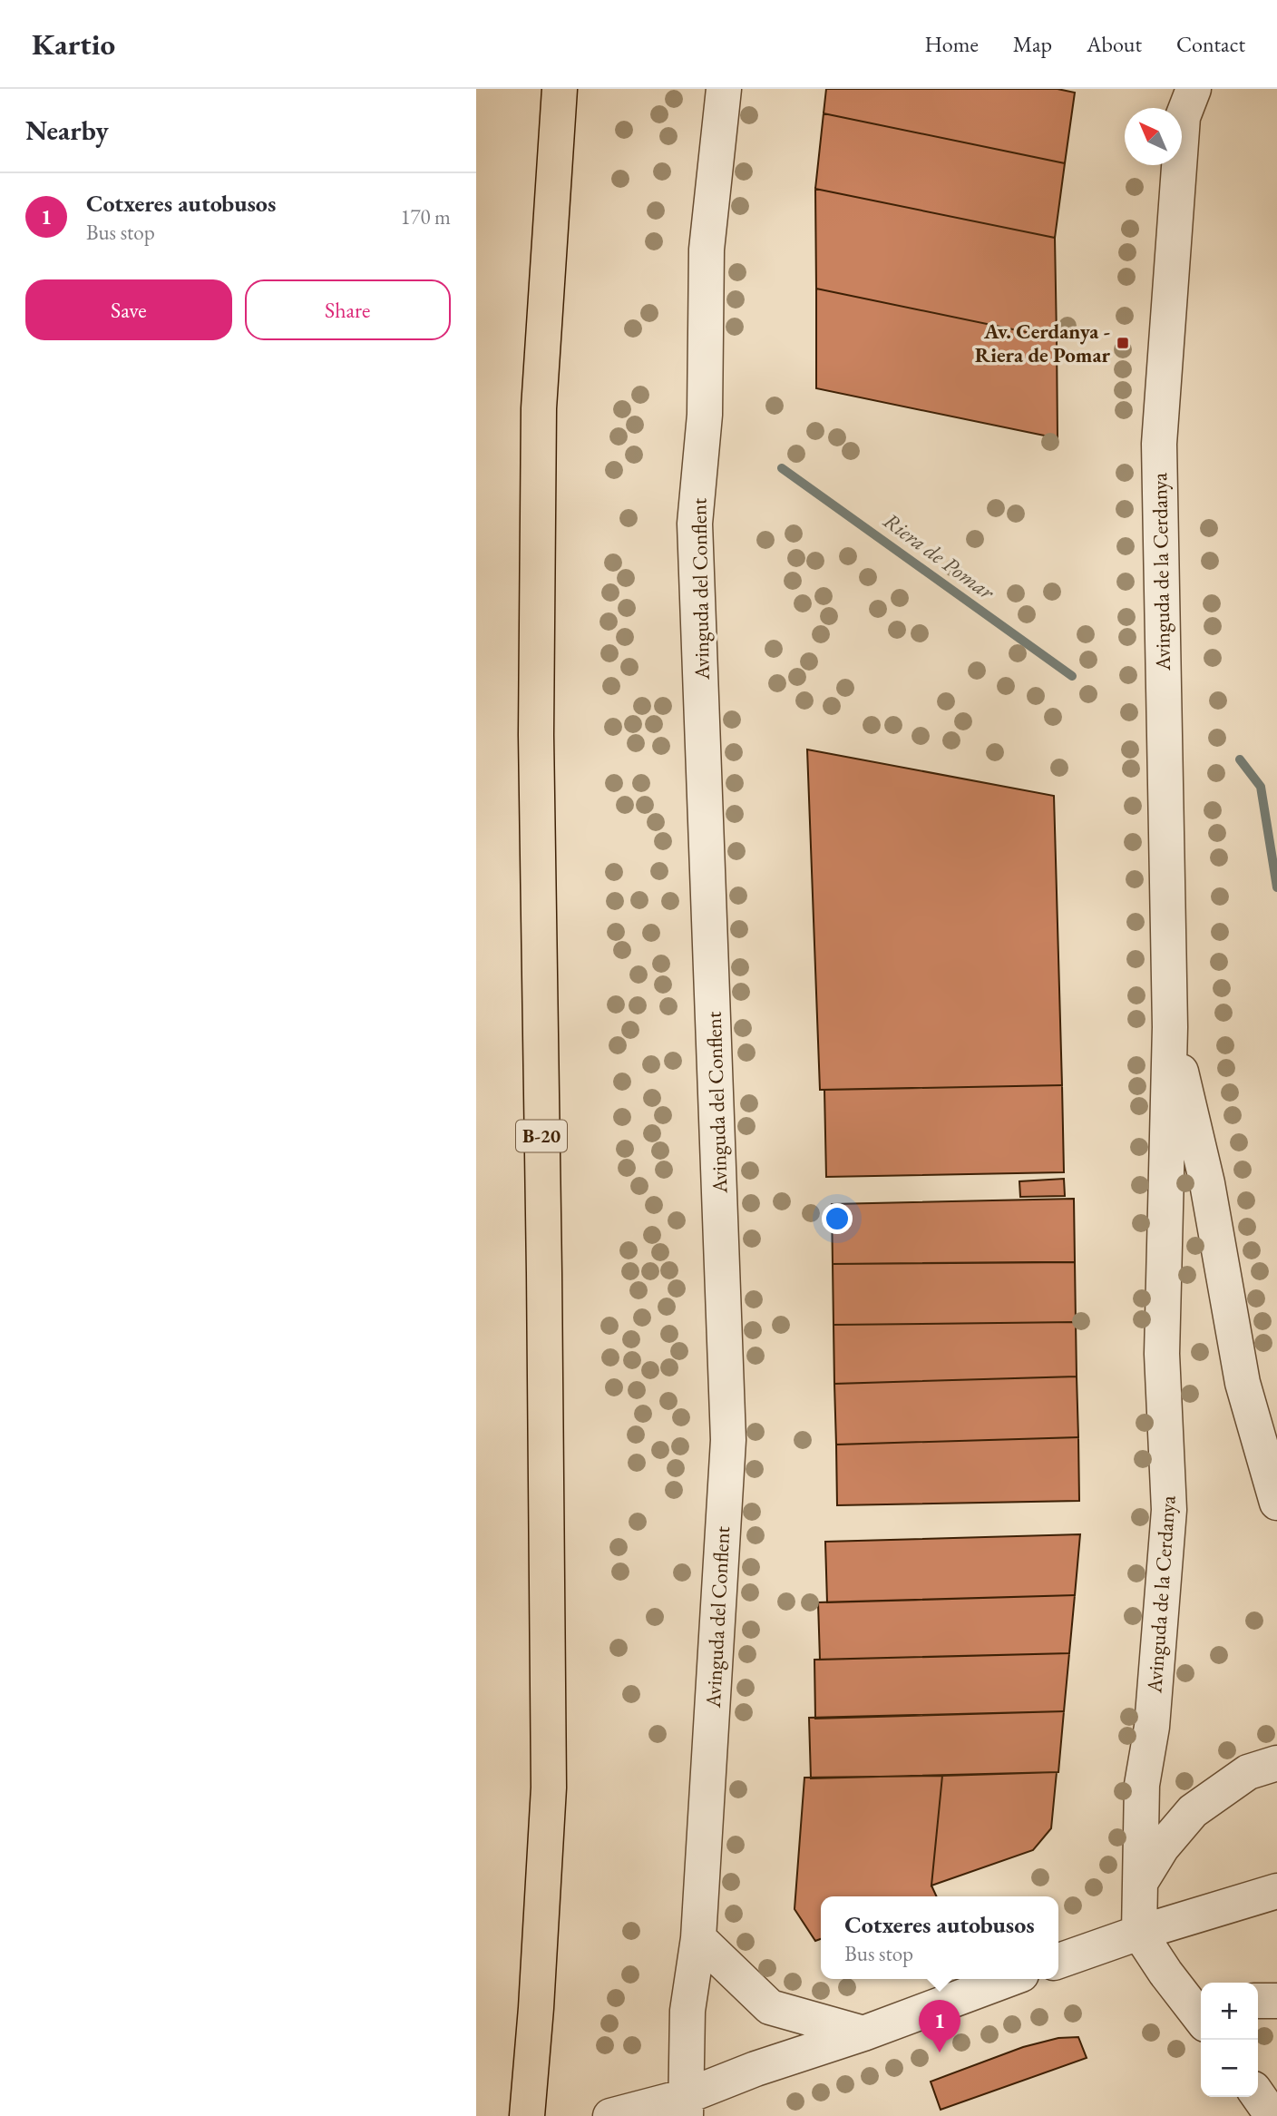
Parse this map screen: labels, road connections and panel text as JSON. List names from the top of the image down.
{
  "streets": {
    "highway": ["B-20"],
    "street": ["Avinguda de la Cerdanya", "Avinguda del Conflent"]
  },
  "water": ["Riera de Pomar"],
  "places": {
    "transit": ["Av. Cerdanya - Riera de Pomar"]
  },
  "north": "top left",
  "page": {
    "header": "Kartio",
    "nav": [
      "Home",
      "Map",
      "About",
      "Contact"
    ],
    "heading": "Nearby",
    "list": [
      {
        "mark": "1",
        "name": "Cotxeres autobusos",
        "note": "Bus stop",
        "value": "170 m"
      }
    ],
    "buttons": ["Save", "Share"],
    "popup": ["Cotxeres autobusos", "Bus stop"],
    "map_buttons": ["+", "−"],
    "pins": "1"
  }
}
